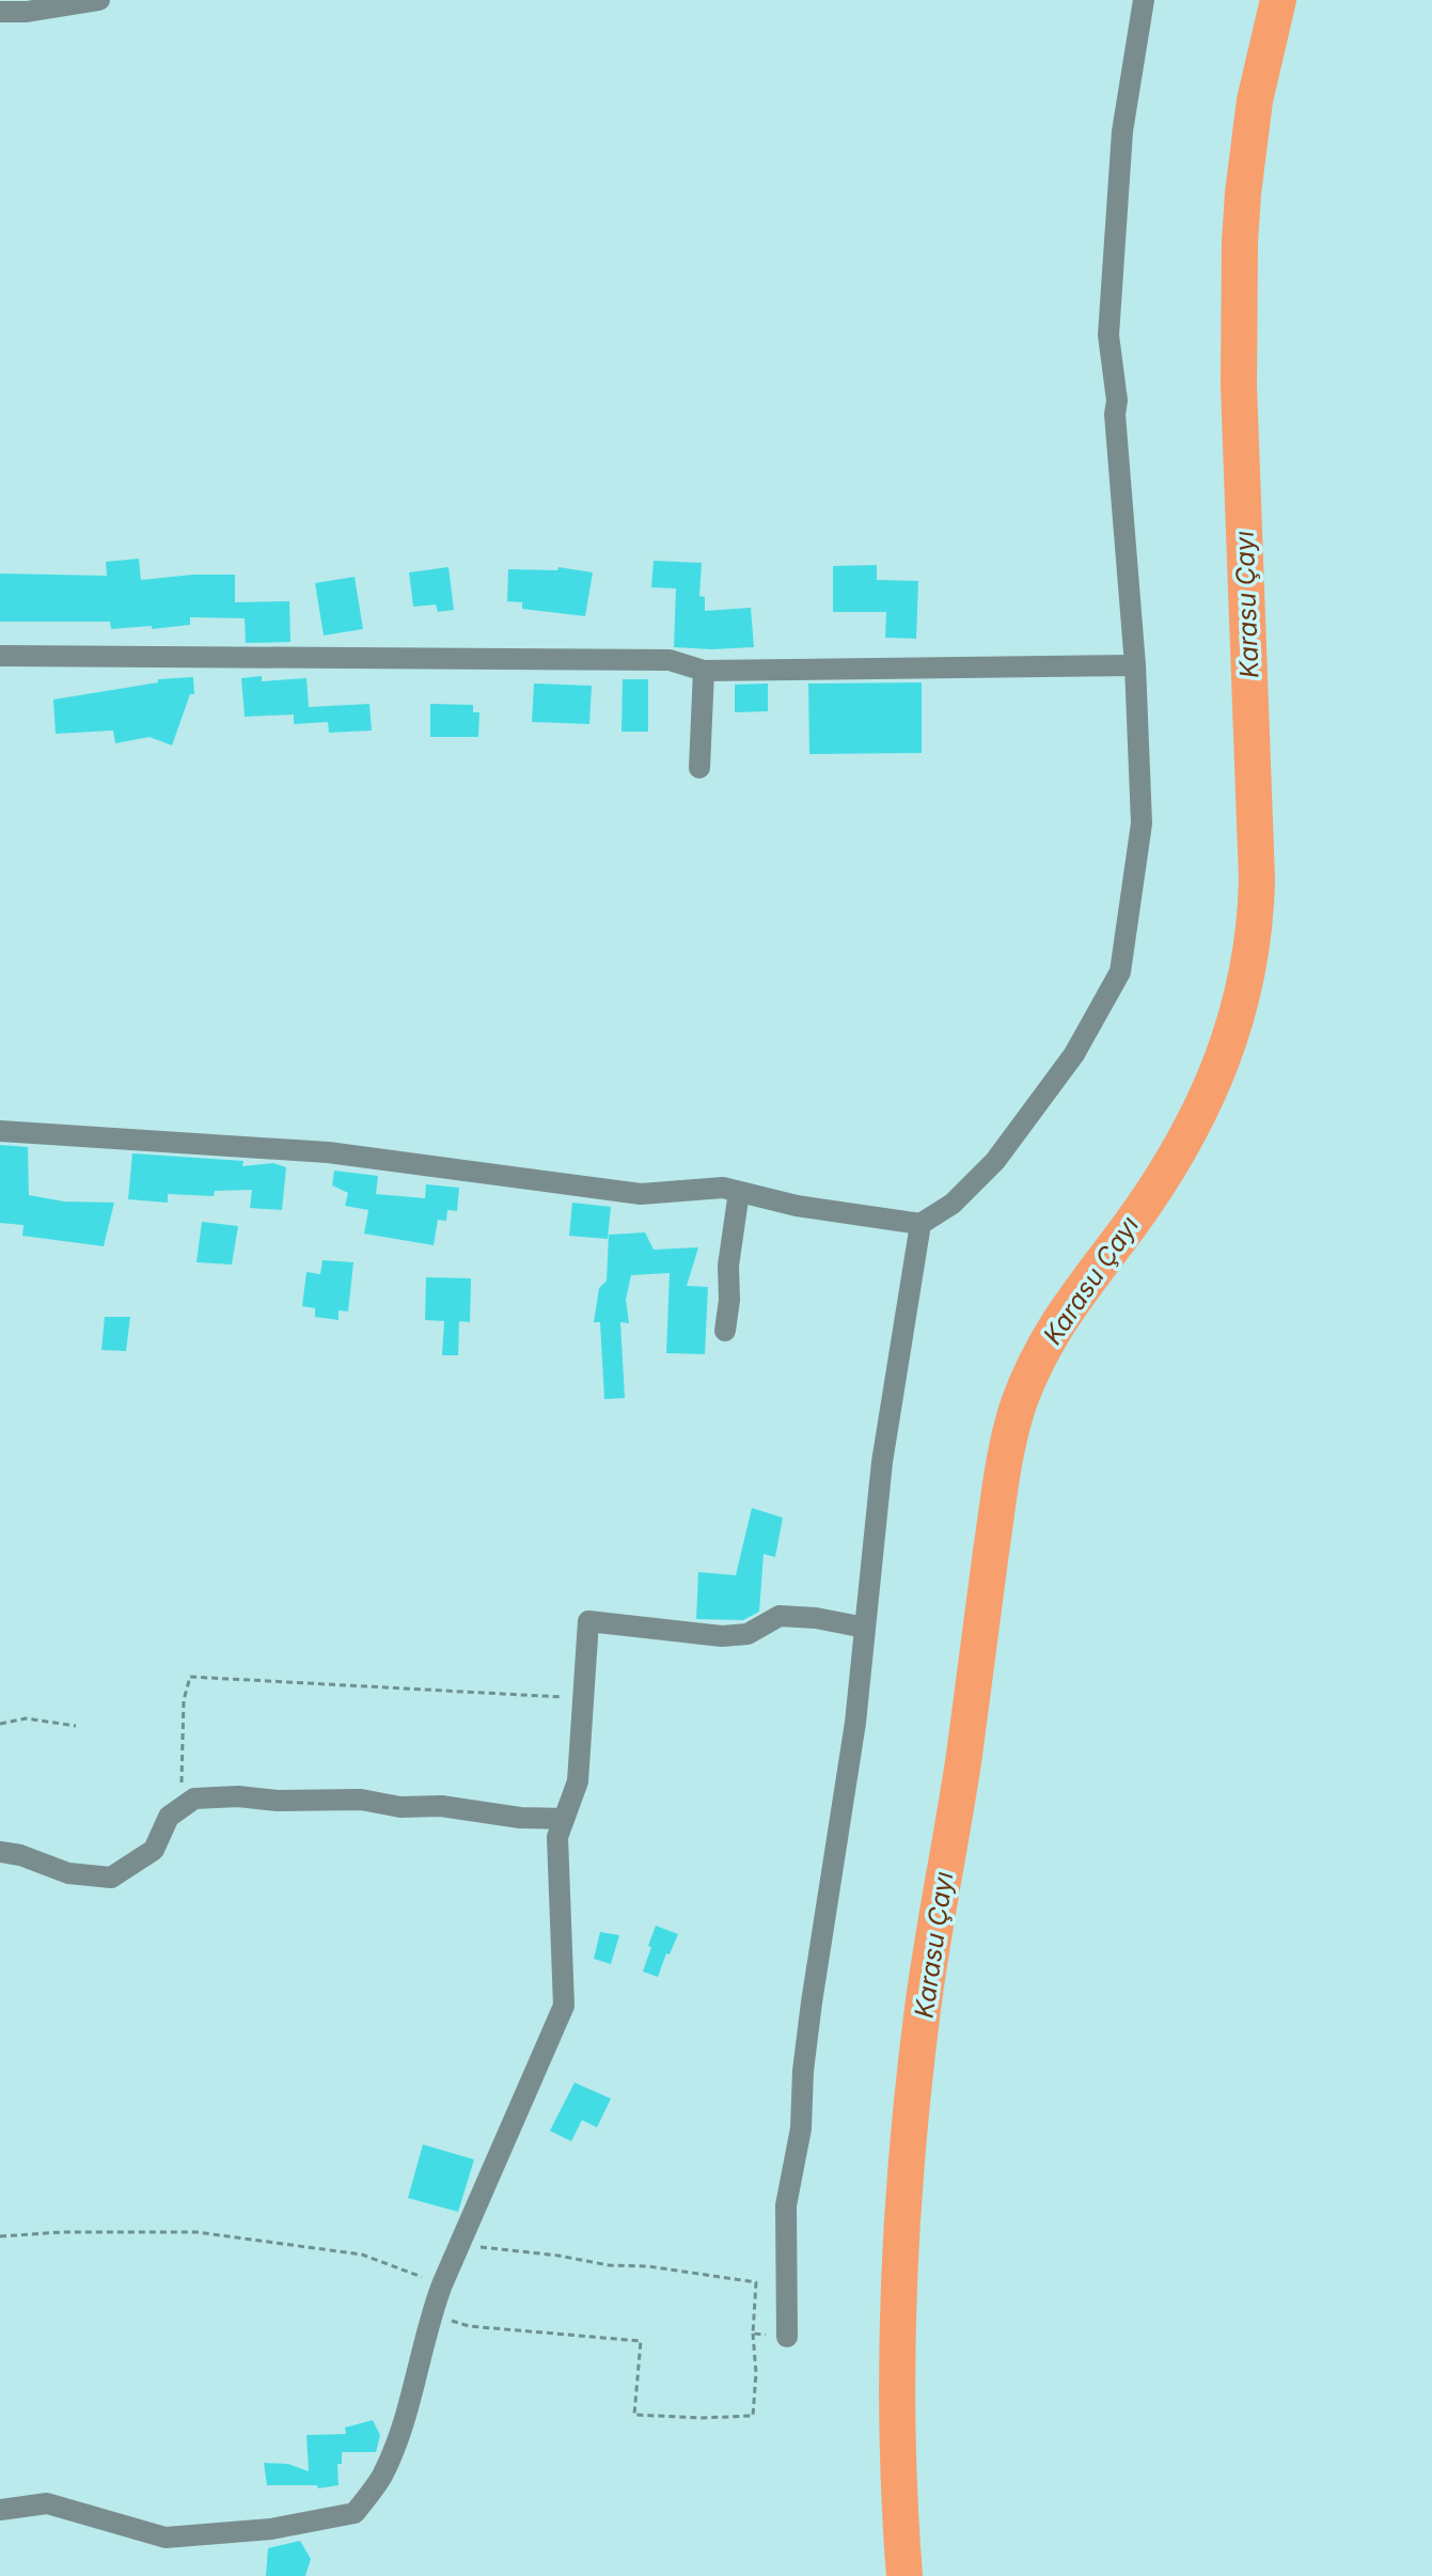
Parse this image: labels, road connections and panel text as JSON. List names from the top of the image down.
{
  "water": ["Karasu Çayı"]
}
